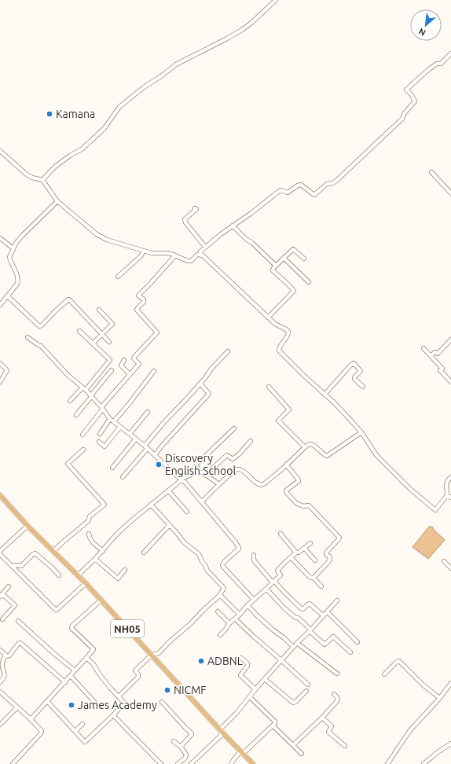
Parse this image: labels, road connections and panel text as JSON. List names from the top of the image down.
{
  "streets": {
    "main road": ["NH05"]
  },
  "places": [
    "Kamana",
    "Discovery English School",
    "ADBNL",
    "NICMF",
    "James Academy"
  ],
  "north": "bottom left"
}
